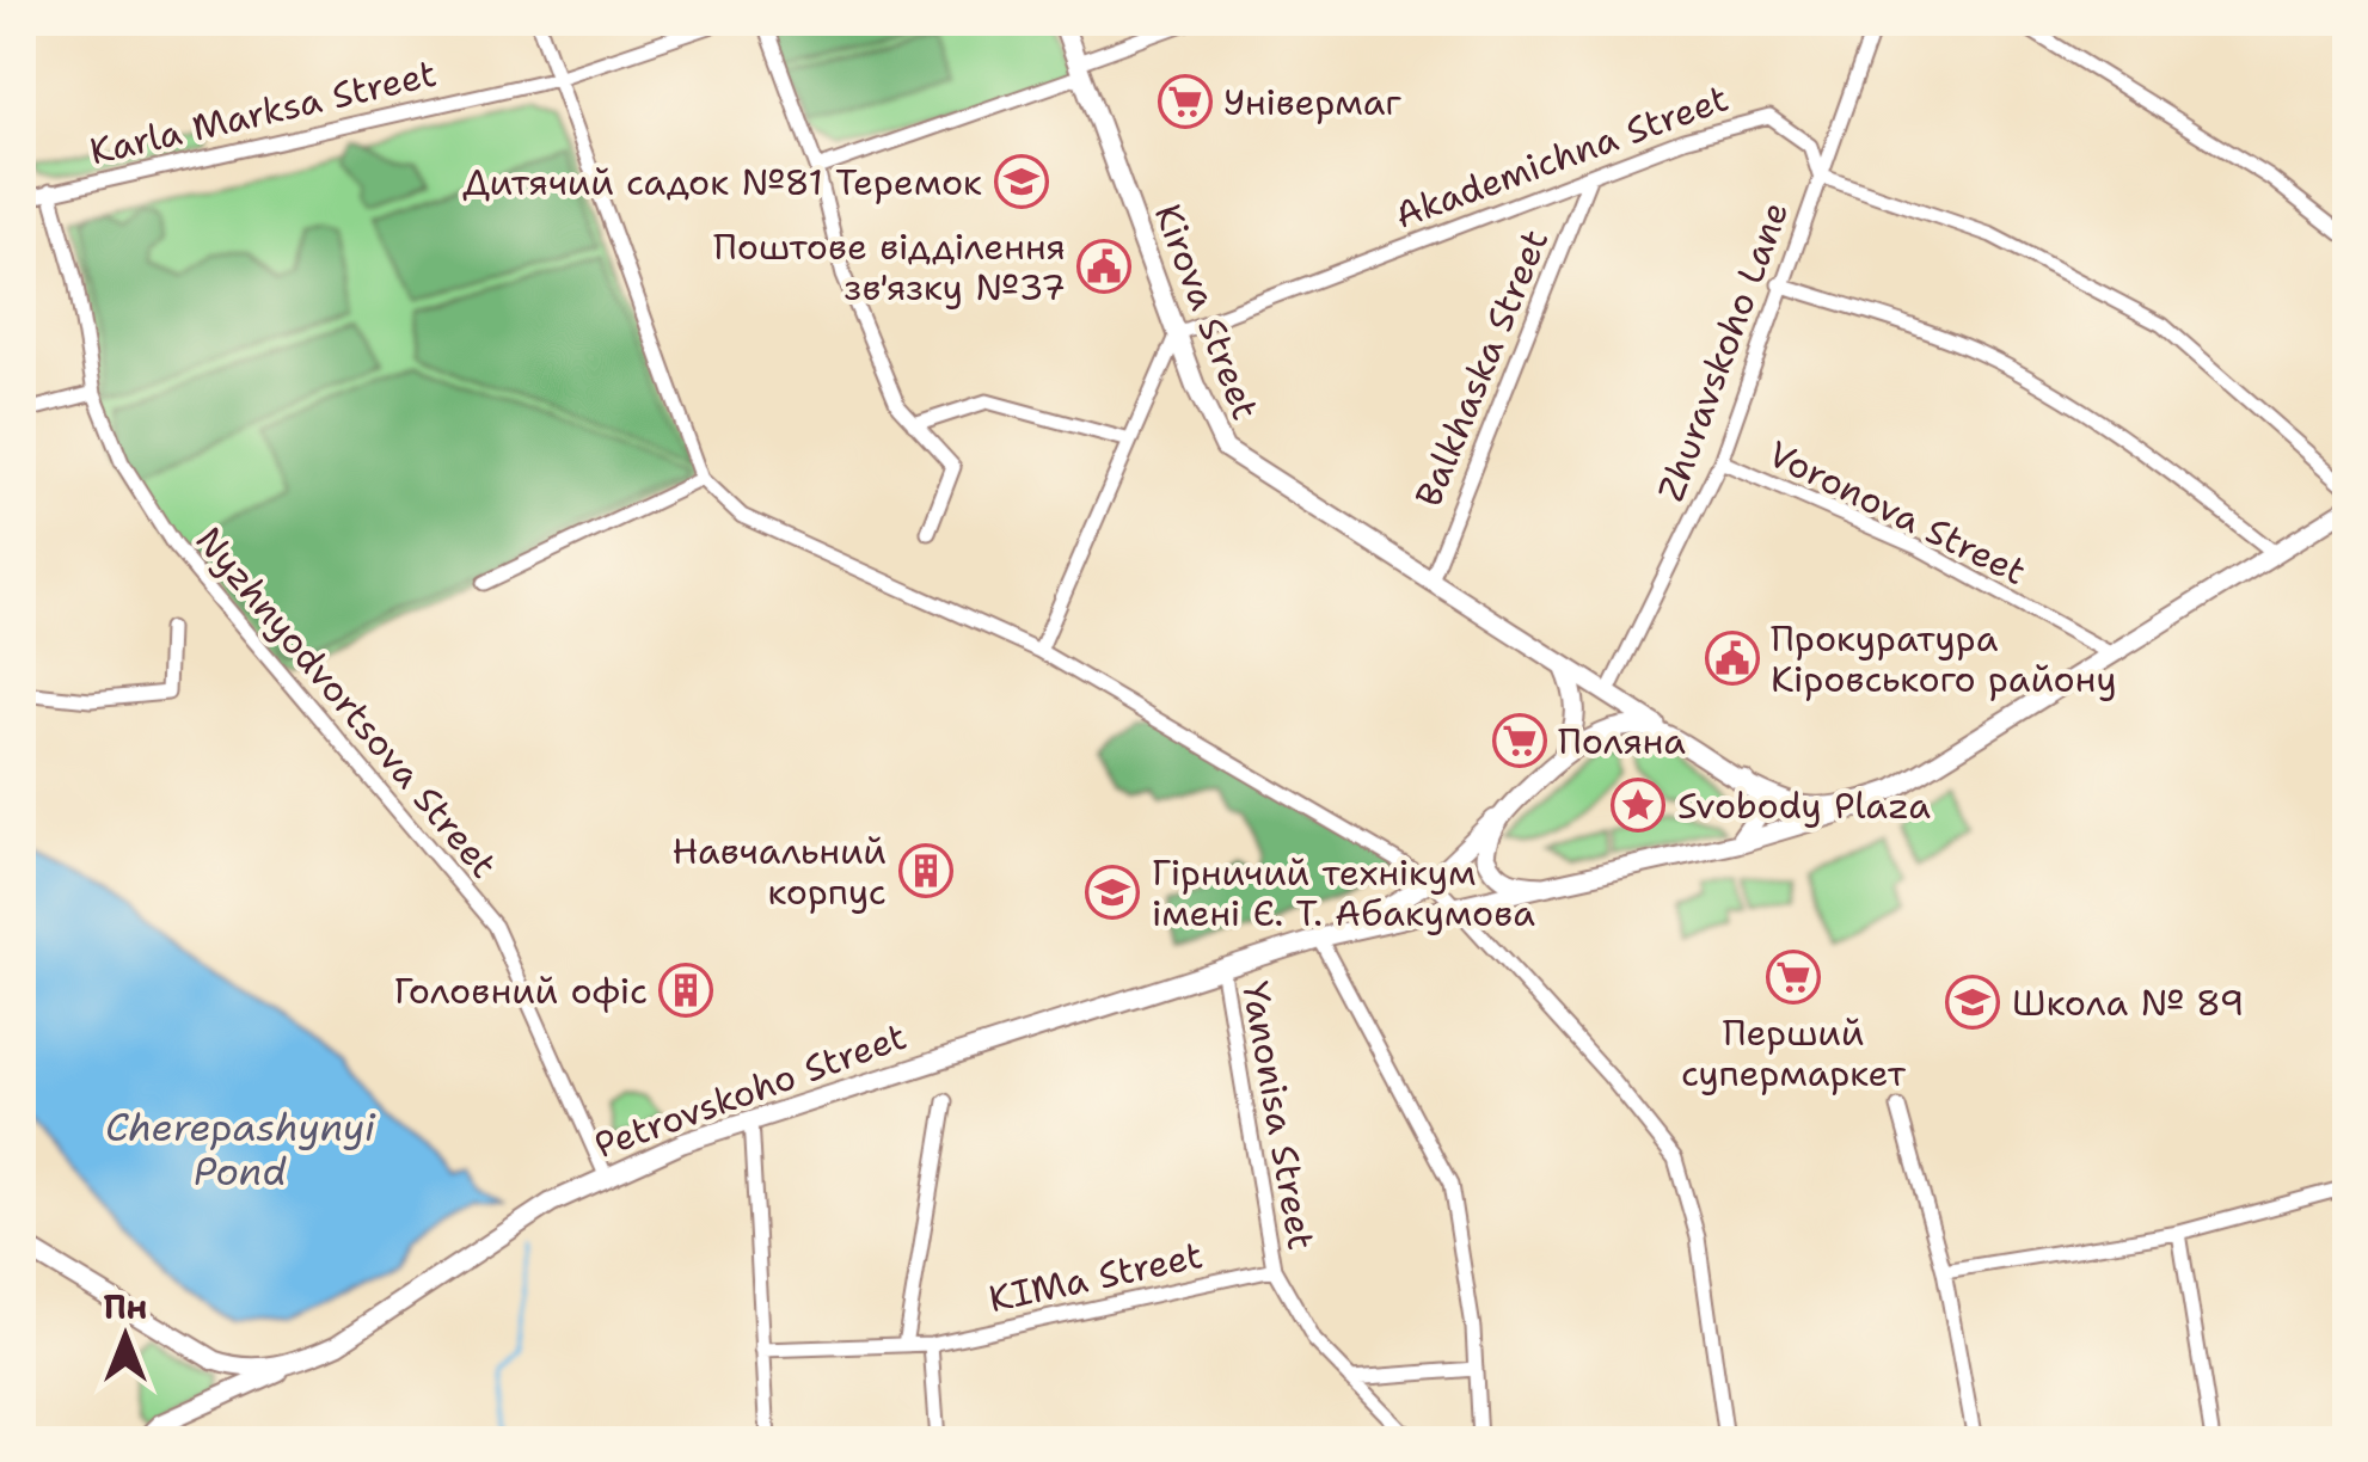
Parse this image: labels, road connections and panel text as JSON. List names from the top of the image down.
{
  "streets": {
    "main road": ["Kirova Street", "Petrovskoho Street"],
    "street": [
      "Karla Marksa Street",
      "Akademichna Street",
      "Zhuravskoho Lane",
      "Balkhaska Street",
      "Voronova Street",
      "Nyzhnyodvortsova Street",
      "Yanonisa Street",
      "KIMa Street"
    ]
  },
  "crossings": [
    ["Karla Marksa Street", "Nyzhnyodvortsova Street"],
    ["Akademichna Street", "Kirova Street"],
    ["Akademichna Street", "Zhuravskoho Lane"],
    ["Akademichna Street", "Balkhaska Street"],
    ["Kirova Street", "Zhuravskoho Lane"],
    ["Kirova Street", "Balkhaska Street"],
    ["Kirova Street", "Voronova Street"],
    ["Kirova Street", "Petrovskoho Street"],
    ["Zhuravskoho Lane", "Voronova Street"],
    ["Nyzhnyodvortsova Street", "Petrovskoho Street"],
    ["Petrovskoho Street", "Yanonisa Street"],
    ["Yanonisa Street", "KIMa Street"]
  ],
  "water": ["Cherepashynyi Pond"],
  "places": {
    "supermarket": ["Універмаг", "Поляна", "Перший супермаркет"],
    "school or university": ["Дитячий садок №81 Теремок", "Гірничий технікум імені Є. Т. Абакумова", "Школа № 89"],
    "public building": ["Поштове відділення зв'язку №37", "Прокуратура Кіровського району"],
    "place": ["Svobody Plaza"],
    "building": ["Навчальний корпус", "Головний офіс"]
  },
  "north": "top"
}
